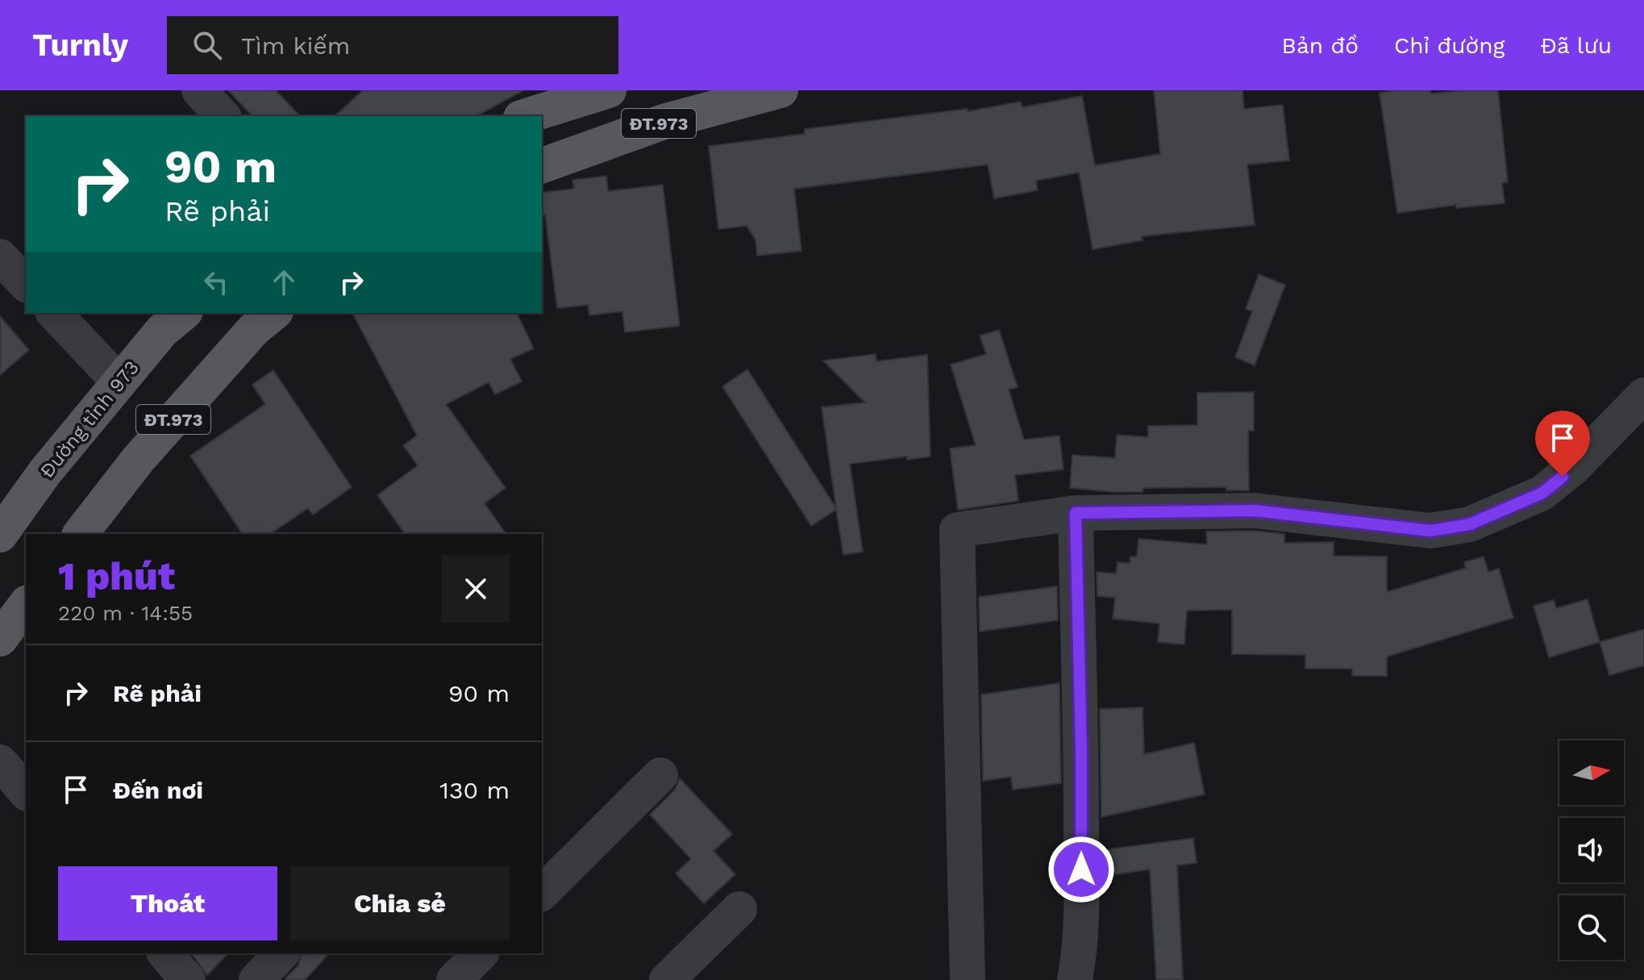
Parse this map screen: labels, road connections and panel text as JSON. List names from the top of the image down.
{
  "streets": {
    "main road": ["ĐT.973", "Đường tỉnh 973"]
  },
  "north": "right",
  "page": {
    "header": "Turnly",
    "search": "Tìm kiếm",
    "nav": ["Bản đồ", "Chỉ đường", "Đã lưu"],
    "turn": ["90 m", "Rẽ phải"],
    "heading": ["1 phút", "220 m · 14:55"],
    "list": [
      {
        "name": "Rẽ phải",
        "value": "90 m"
      },
      {
        "name": "Đến nơi",
        "value": "130 m"
      }
    ],
    "buttons": ["Thoát", "Chia sẻ"]
  }
}
